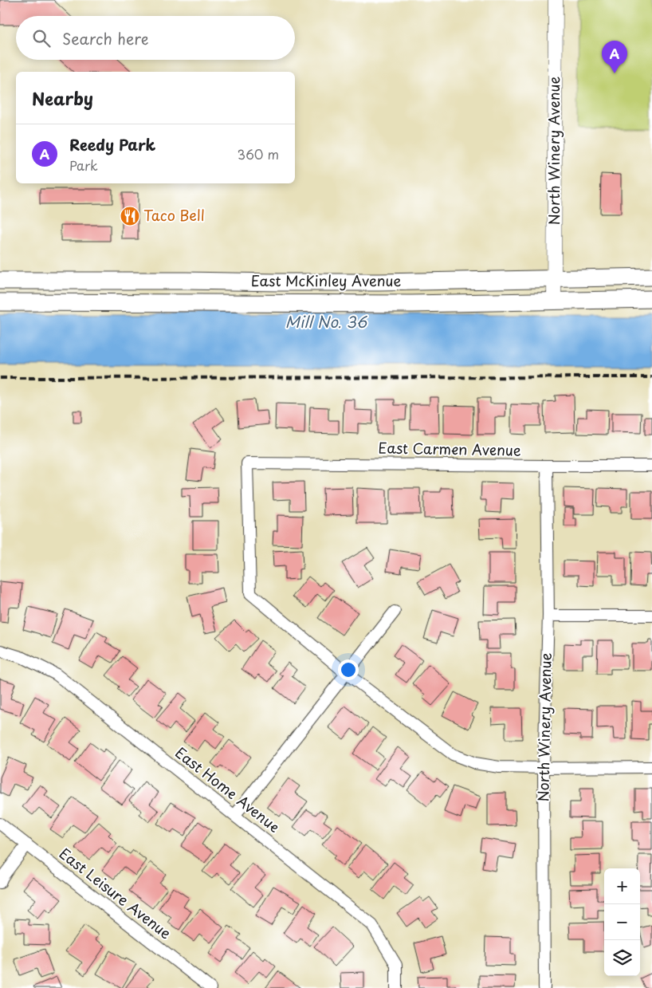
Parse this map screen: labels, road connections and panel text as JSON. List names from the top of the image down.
{
  "streets": {
    "main road": ["East McKinley Avenue"],
    "street": [
      "North Winery Avenue",
      "East Carmen Avenue",
      "East Home Avenue",
      "East Leisure Avenue"
    ]
  },
  "crossings": [
    ["North Winery Avenue", "East McKinley Avenue"],
    ["North Winery Avenue", "East Carmen Avenue"]
  ],
  "water": ["Mill No. 36"],
  "places": {
    "restaurant": ["Taco Bell"]
  },
  "page": {
    "search": "Search here",
    "pins": "A",
    "heading": "Nearby",
    "list": [
      {
        "mark": "A",
        "name": "Reedy Park",
        "note": "Park",
        "value": "360 m"
      }
    ],
    "map_buttons": ["+", "−"]
  }
}
